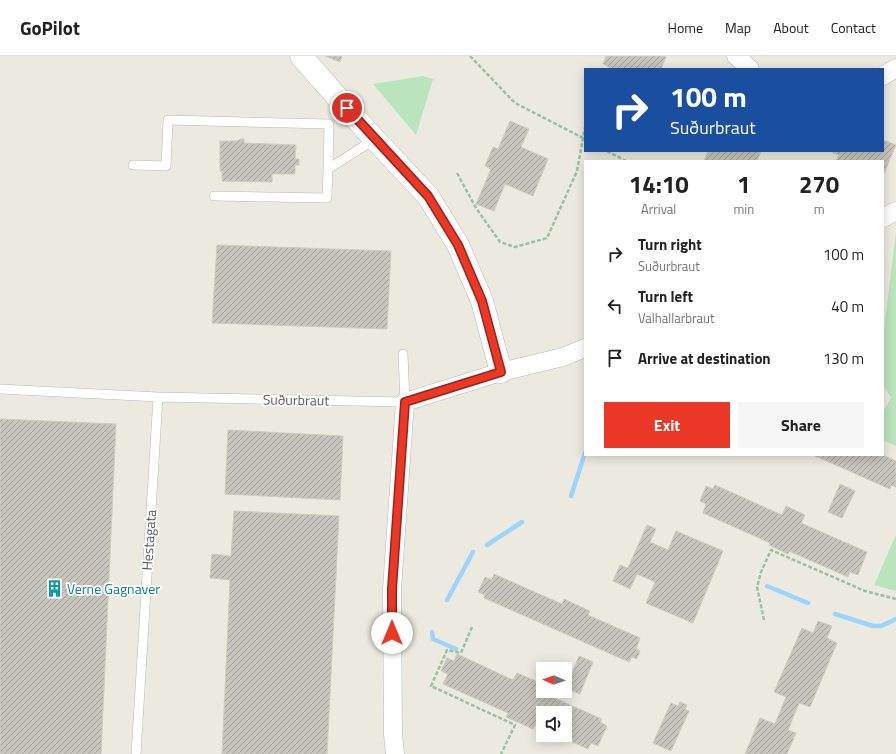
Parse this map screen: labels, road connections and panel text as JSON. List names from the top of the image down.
{
  "streets": {
    "street": ["Suðurbraut"],
    "lane": ["Hestagata"]
  },
  "crossings": [
    ["Suðurbraut", "Hestagata"]
  ],
  "places": {
    "building": ["Verne Gagnaver"]
  },
  "north": "left",
  "page": {
    "header": "GoPilot",
    "nav": [
      "Home",
      "Map",
      "About",
      "Contact"
    ],
    "turn": ["100 m", "Suðurbraut"],
    "eta": [
      "14:10",
      "Arrival",
      "1",
      "min",
      "270",
      "m"
    ],
    "list": [
      {
        "name": "Turn right",
        "note": "Suðurbraut",
        "value": "100 m"
      },
      {
        "name": "Turn left",
        "note": "Valhallarbraut",
        "value": "40 m"
      },
      {
        "name": "Arrive at destination",
        "value": "130 m"
      }
    ],
    "buttons": ["Exit", "Share"]
  }
}
